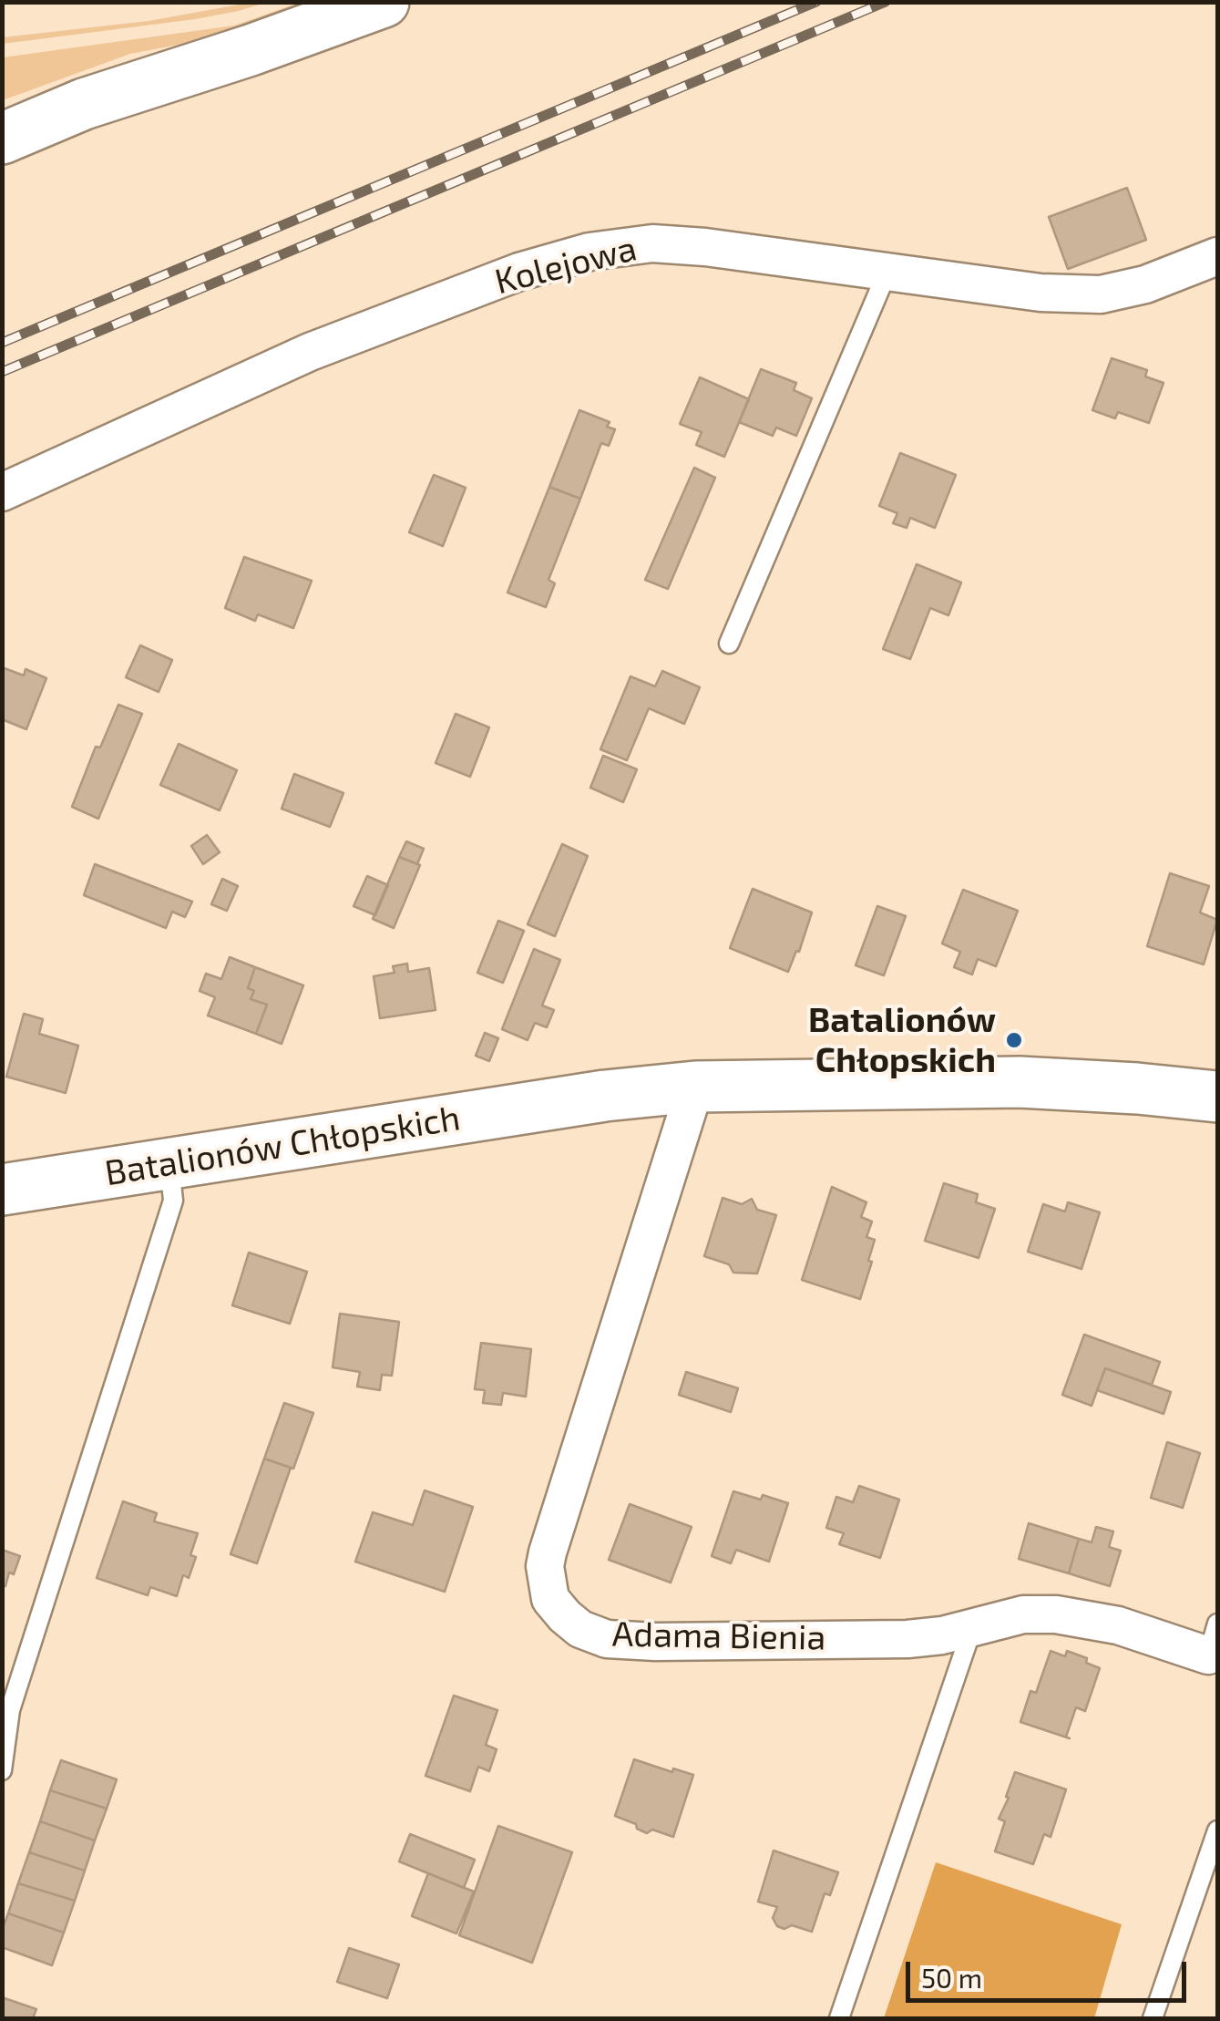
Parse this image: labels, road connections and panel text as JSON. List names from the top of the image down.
{
  "streets": {
    "street": ["Kolejowa", "Batalionów Chłopskich", "Adama Bienia"]
  },
  "crossings": [
    ["Batalionów Chłopskich", "Adama Bienia"]
  ],
  "places": ["Batalionów Chłopskich"],
  "scale_bar": "50 m"
}
